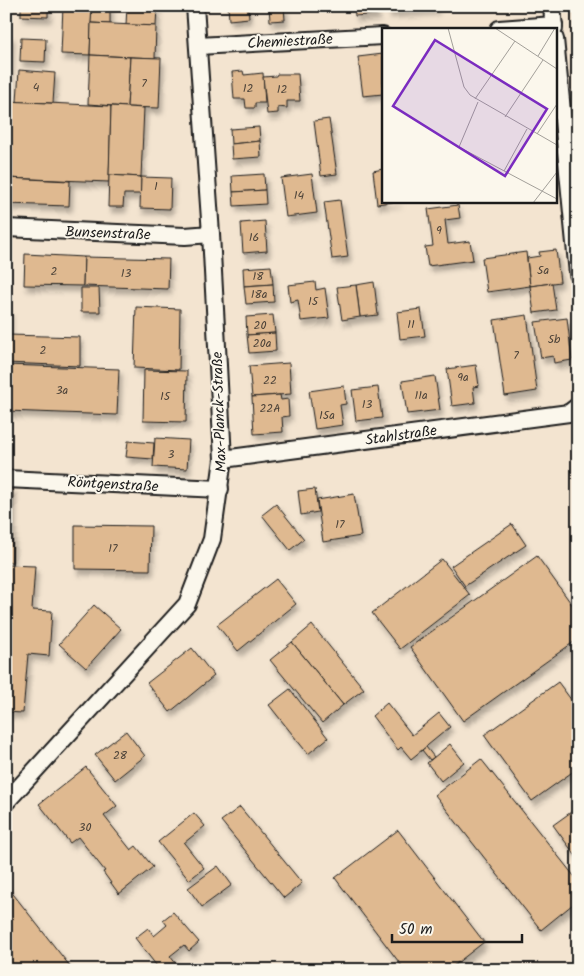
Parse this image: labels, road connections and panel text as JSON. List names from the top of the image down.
{
  "streets": {
    "street": [
      "Chemiestraße",
      "Bunsenstraße",
      "Max-Planck-Straße",
      "Stahlstraße",
      "Röntgenstraße"
    ]
  },
  "crossings": [
    ["Chemiestraße", "Max-Planck-Straße"],
    ["Bunsenstraße", "Max-Planck-Straße"],
    ["Max-Planck-Straße", "Stahlstraße"],
    ["Max-Planck-Straße", "Röntgenstraße"]
  ],
  "house_numbers": [
    "7",
    "4",
    "12",
    "12",
    "1",
    "14",
    "9",
    "16",
    "5a",
    "2",
    "13",
    "18",
    "18a",
    "15",
    "11",
    "20",
    "5b",
    "20a",
    "2",
    "7",
    "9a",
    "22",
    "3a",
    "11a",
    "15",
    "13",
    "22A",
    "15a",
    "3",
    "17",
    "17",
    "28",
    "30"
  ],
  "scale_bar": "50 m"
}
